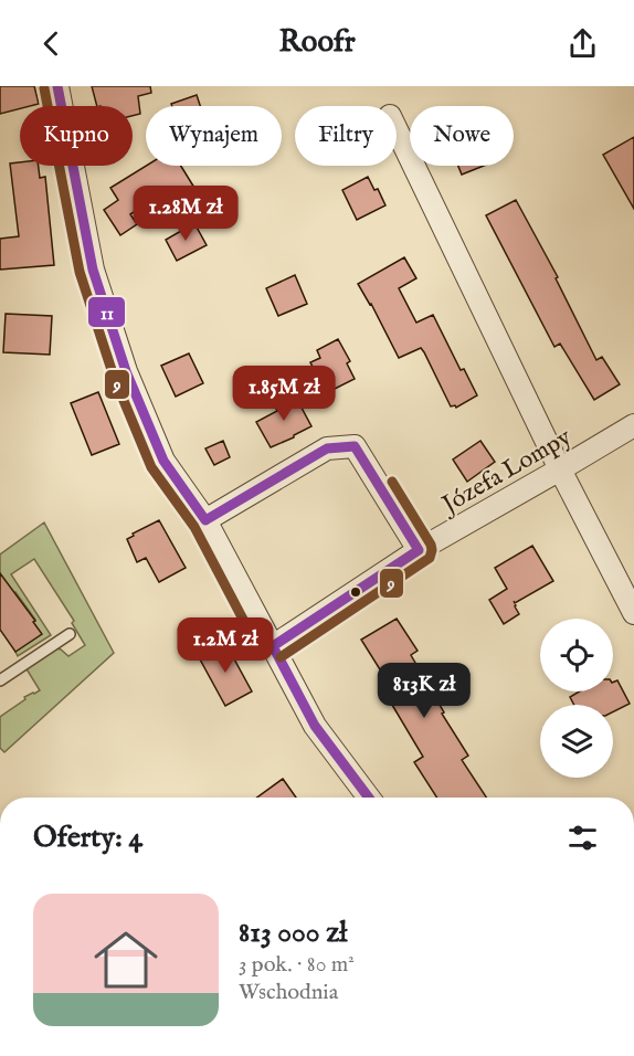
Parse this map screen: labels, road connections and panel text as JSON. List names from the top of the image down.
{
  "streets": {
    "street": ["Józefa Lompy"]
  },
  "lines": ["transit line 11", "transit line 9"],
  "page": {
    "header": "Roofr",
    "chip": [
      "Kupno",
      "Wynajem",
      "Filtry",
      "Nowe"
    ],
    "price": [
      "1.28M zł",
      "1.85M zł",
      "1.2M zł",
      "813K zł"
    ],
    "heading": "Oferty: 4",
    "list": [
      {
        "name": "813 000 zł",
        "note": "3 pok. · 80 m² · Wschodnia"
      }
    ]
  }
}
